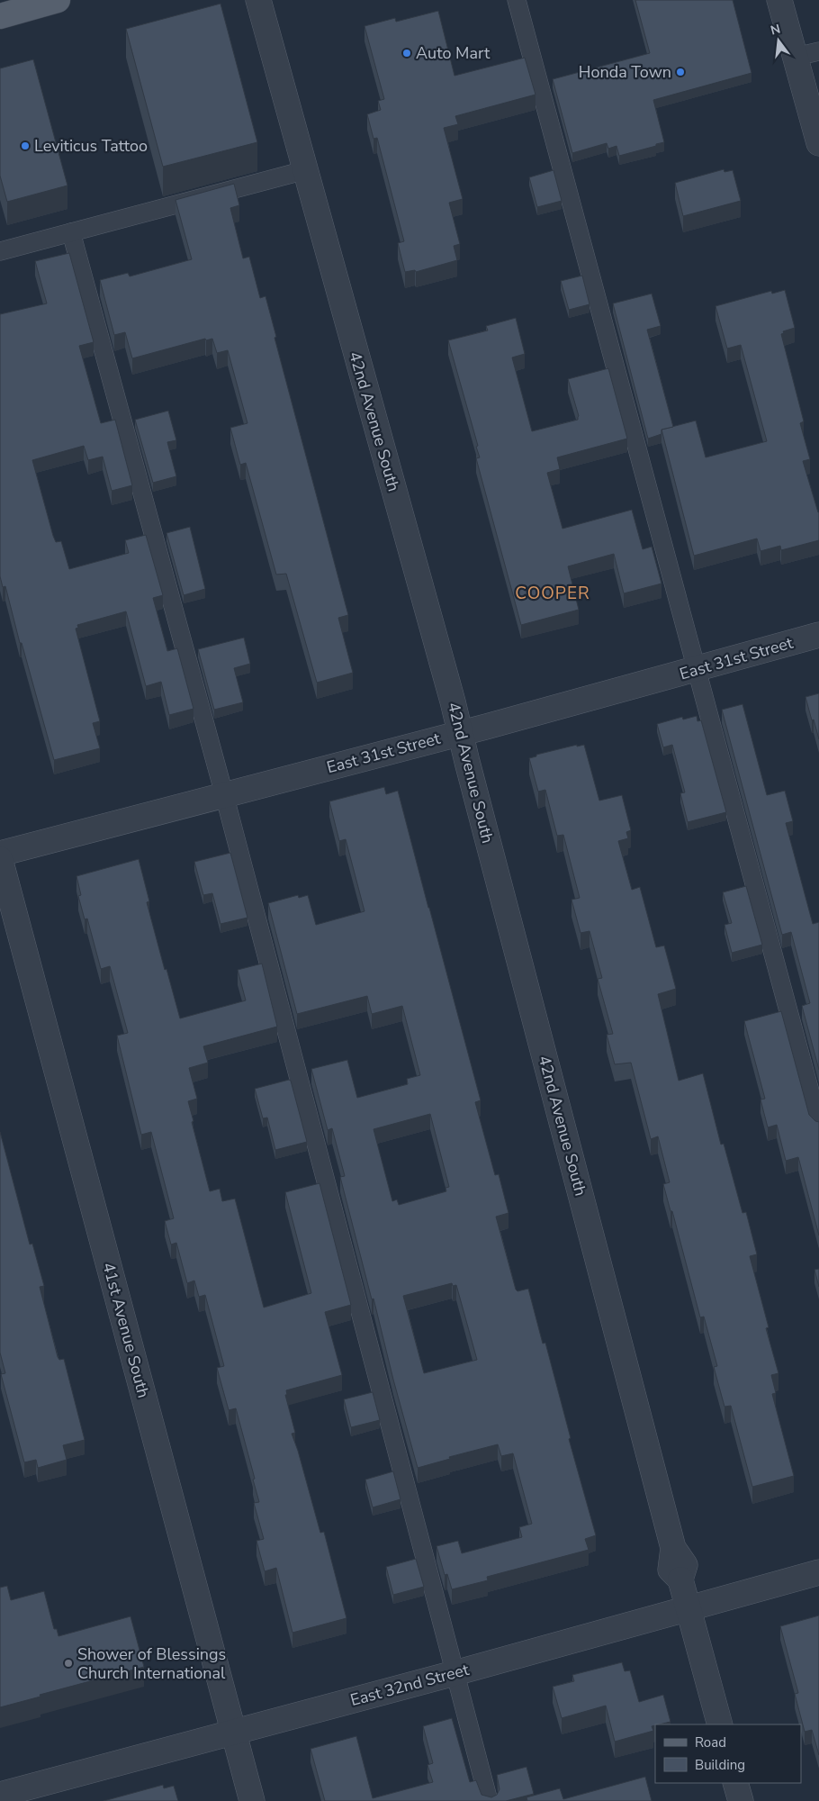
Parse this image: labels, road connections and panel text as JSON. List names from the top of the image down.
{
  "streets": {
    "street": [
      "42nd Avenue South",
      "East 31st Street",
      "41st Avenue South",
      "East 32nd Street"
    ]
  },
  "crossings": [
    ["42nd Avenue South", "East 31st Street"],
    ["42nd Avenue South", "East 32nd Street"],
    ["41st Avenue South", "East 32nd Street"]
  ],
  "districts": ["COOPER"],
  "places": [
    "Auto Mart",
    "Honda Town",
    "Leviticus Tattoo",
    "Shower of Blessings Church International"
  ],
  "legend": ["Road", "Building"],
  "north": "top"
}
